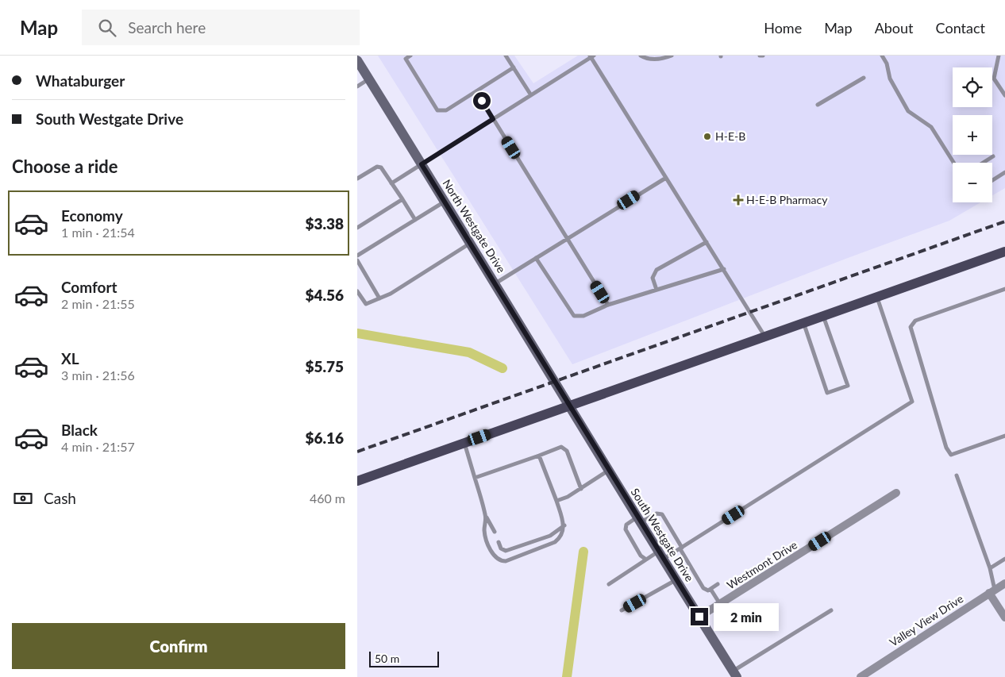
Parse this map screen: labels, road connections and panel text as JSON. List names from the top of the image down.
{
  "streets": {
    "street": [
      "North Westgate Drive",
      "South Westgate Drive",
      "Westmont Drive",
      "Valley View Drive"
    ]
  },
  "crossings": [
    ["North Westgate Drive", "South Westgate Drive"],
    ["South Westgate Drive", "Westmont Drive"]
  ],
  "places": {
    "other": ["H-E-B"],
    "health": ["H-E-B Pharmacy"]
  },
  "scale_bar": "50 m",
  "page": {
    "header": "Map",
    "search": "Search here",
    "nav": [
      "Home",
      "Map",
      "About",
      "Contact"
    ],
    "banner": ["Whataburger", "South Westgate Drive"],
    "map_buttons": ["+", "−"],
    "heading": "Choose a ride",
    "list": [
      {
        "name": "Economy",
        "note": "1 min · 21:54",
        "value": "$3.38"
      },
      {
        "name": "Comfort",
        "note": "2 min · 21:55",
        "value": "$4.56"
      },
      {
        "name": "XL",
        "note": "3 min · 21:56",
        "value": "$5.75"
      },
      {
        "name": "Black",
        "note": "4 min · 21:57",
        "value": "$6.16"
      }
    ],
    "pay": ["Cash", "460 m"],
    "bubble": "2 min",
    "buttons": "Confirm",
    "scale": "50 m"
  }
}
